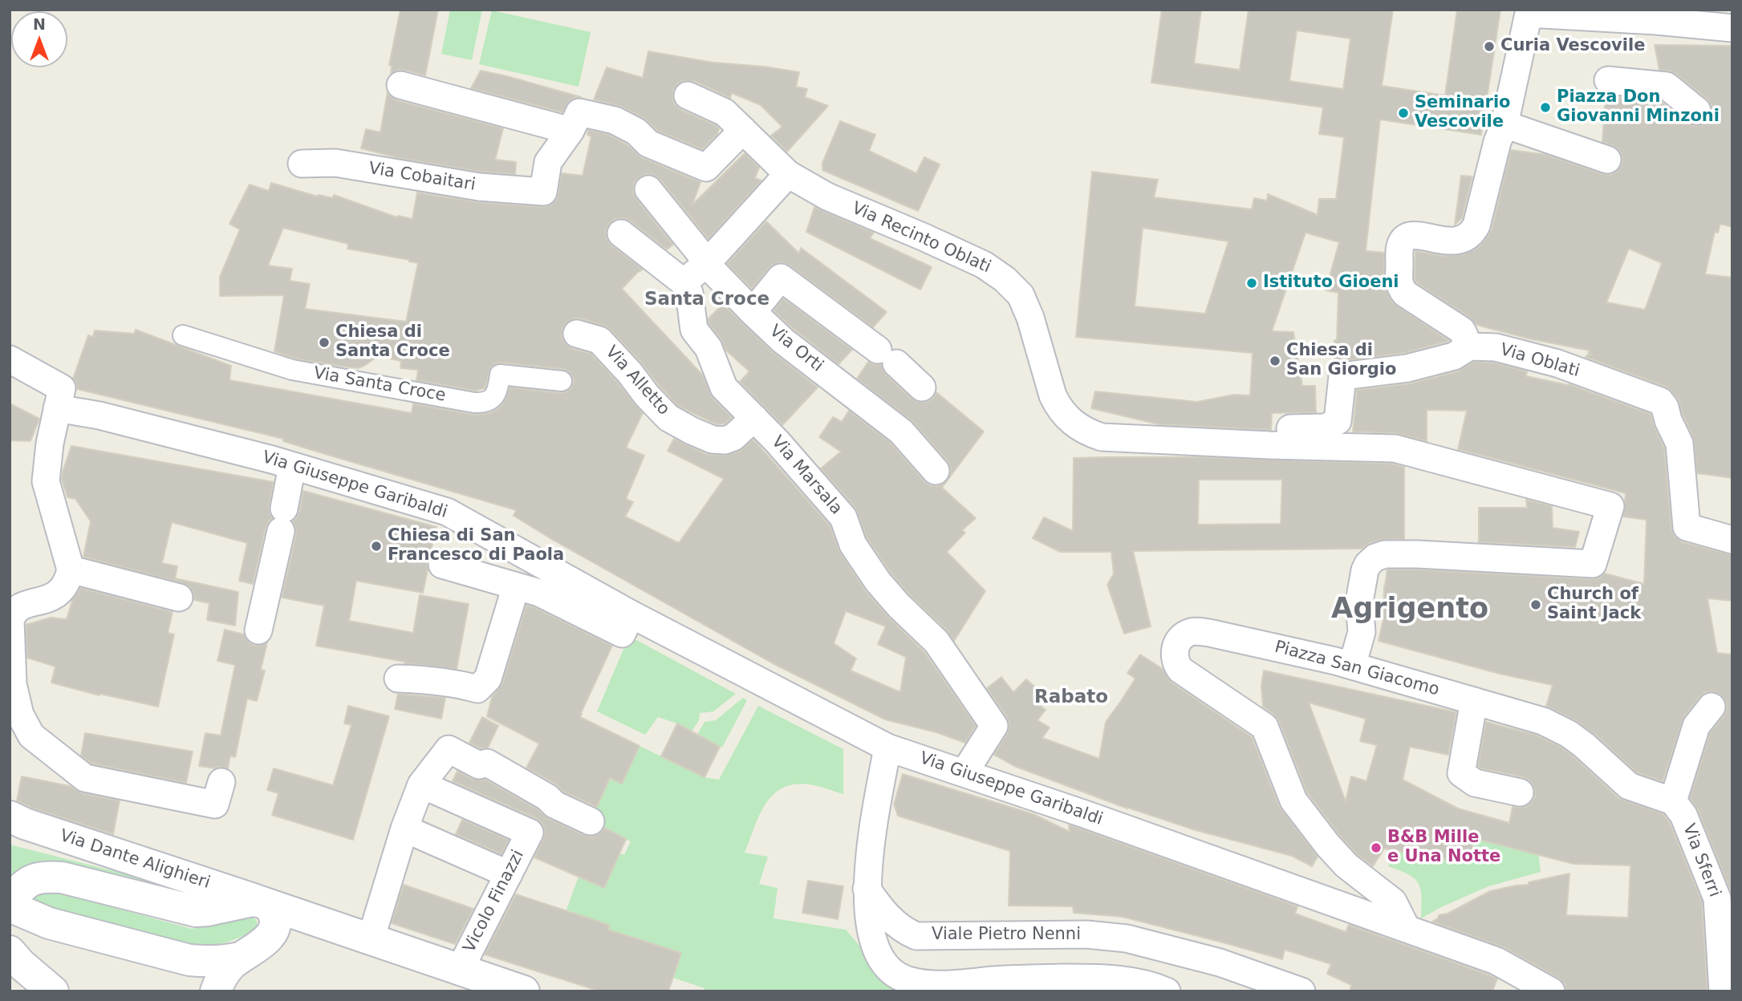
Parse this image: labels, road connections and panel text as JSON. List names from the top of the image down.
{
  "streets": {
    "main road": ["Via Dante Alighieri"],
    "street": [
      "Via Cobaitari",
      "Via Recinto Oblati",
      "Via Orti",
      "Via Oblati",
      "Via Alletto",
      "Via Santa Croce",
      "Via Marsala",
      "Via Giuseppe Garibaldi",
      "Piazza San Giacomo",
      "Via Sferri",
      "Vicolo Finazzi",
      "Viale Pietro Nenni"
    ]
  },
  "crossings": [
    ["Via Recinto Oblati", "Via Oblati"],
    ["Via Recinto Oblati", "Piazza San Giacomo"],
    ["Via Alletto", "Via Marsala"],
    ["Via Marsala", "Via Giuseppe Garibaldi"],
    ["Via Giuseppe Garibaldi", "Piazza San Giacomo"],
    ["Piazza San Giacomo", "Via Sferri"]
  ],
  "districts": ["Santa Croce", "Agrigento", "Rabato"],
  "places": [
    "Curia Vescovile",
    "Piazza Don Giovanni Minzoni",
    "Seminario Vescovile",
    "Istituto Gioeni",
    "Chiesa di Santa Croce",
    "Chiesa di San Giorgio",
    "Chiesa di San Francesco di Paola",
    "Church of Saint Jack",
    "B&B Mille e Una Notte"
  ],
  "north": "top"
}
